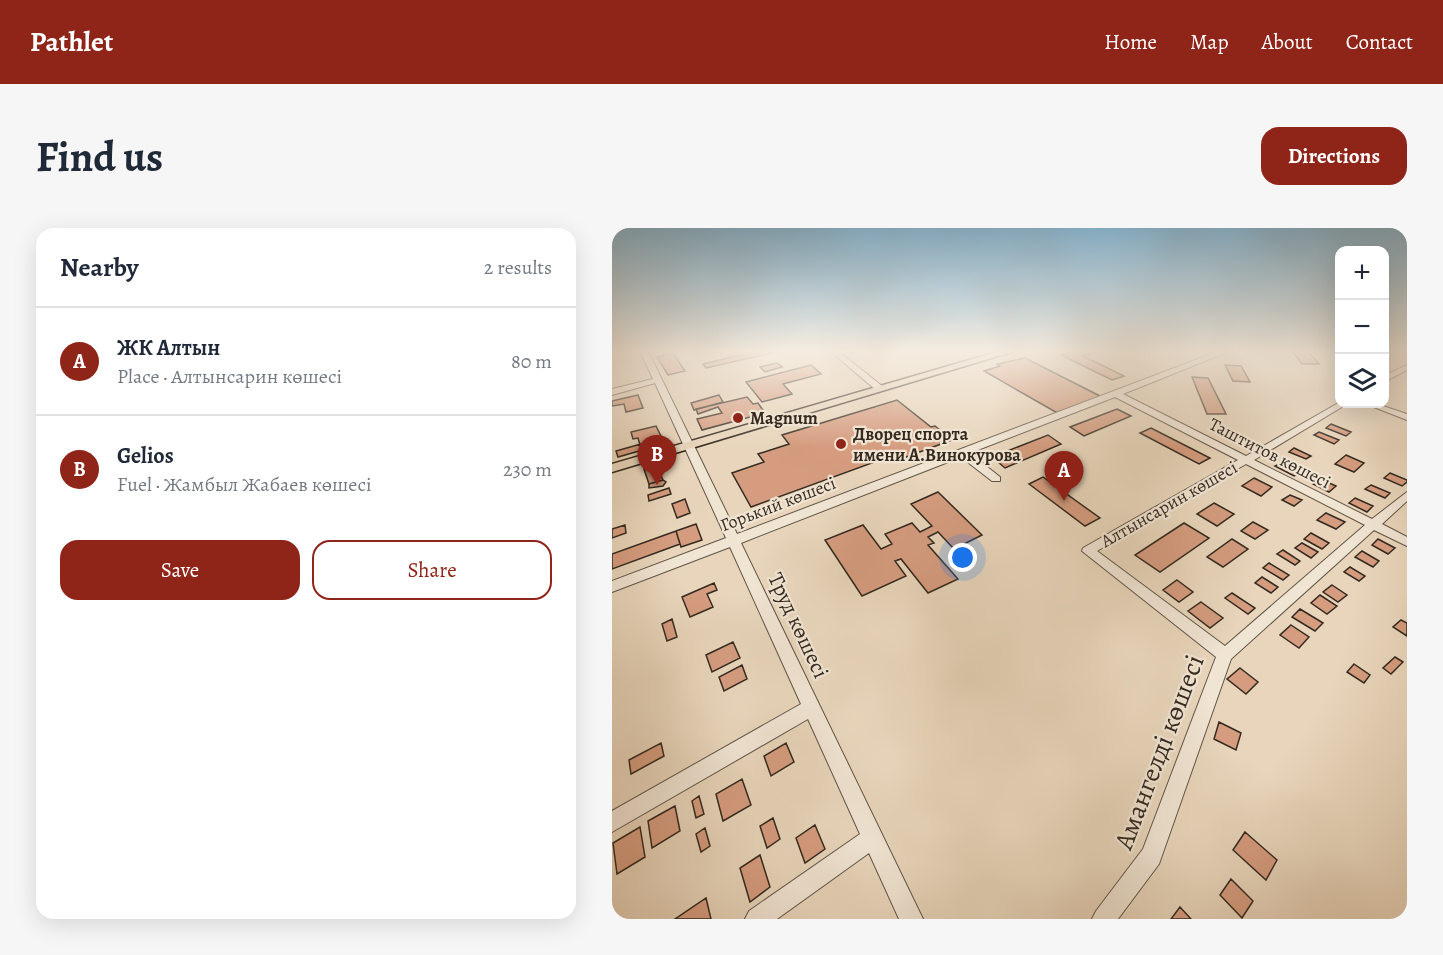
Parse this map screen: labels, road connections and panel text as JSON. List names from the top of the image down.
{
  "streets": {
    "street": [
      "Таштитов көшесі",
      "Горький көшесі",
      "Алтынсарин көшесі",
      "Труд көшесі",
      "Амангелді көшесі"
    ]
  },
  "crossings": [
    ["Таштитов көшесі", "Горький көшесі"],
    ["Таштитов көшесі", "Алтынсарин көшесі"],
    ["Таштитов көшесі", "Амангелді көшесі"],
    ["Горький көшесі", "Труд көшесі"],
    ["Алтынсарин көшесі", "Амангелді көшесі"]
  ],
  "places": ["Magnum", "Дворец спорта имени А.Винокурова"],
  "page": {
    "header": "Pathlet",
    "nav": [
      "Home",
      "Map",
      "About",
      "Contact"
    ],
    "buttons": [
      "Directions",
      ["Save", "Share"]
    ],
    "title": "Find us",
    "heading": ["Nearby", "2 results"],
    "map_buttons": ["+", "−"],
    "list": [
      {
        "mark": "A",
        "name": "ЖК Алтын",
        "note": "Place · Алтынсарин көшесі",
        "value": "80 m"
      },
      {
        "mark": "B",
        "name": "Gelios",
        "note": "Fuel · Жамбыл Жабаев көшесі",
        "value": "230 m"
      }
    ],
    "pins": ["B", "A"]
  }
}
